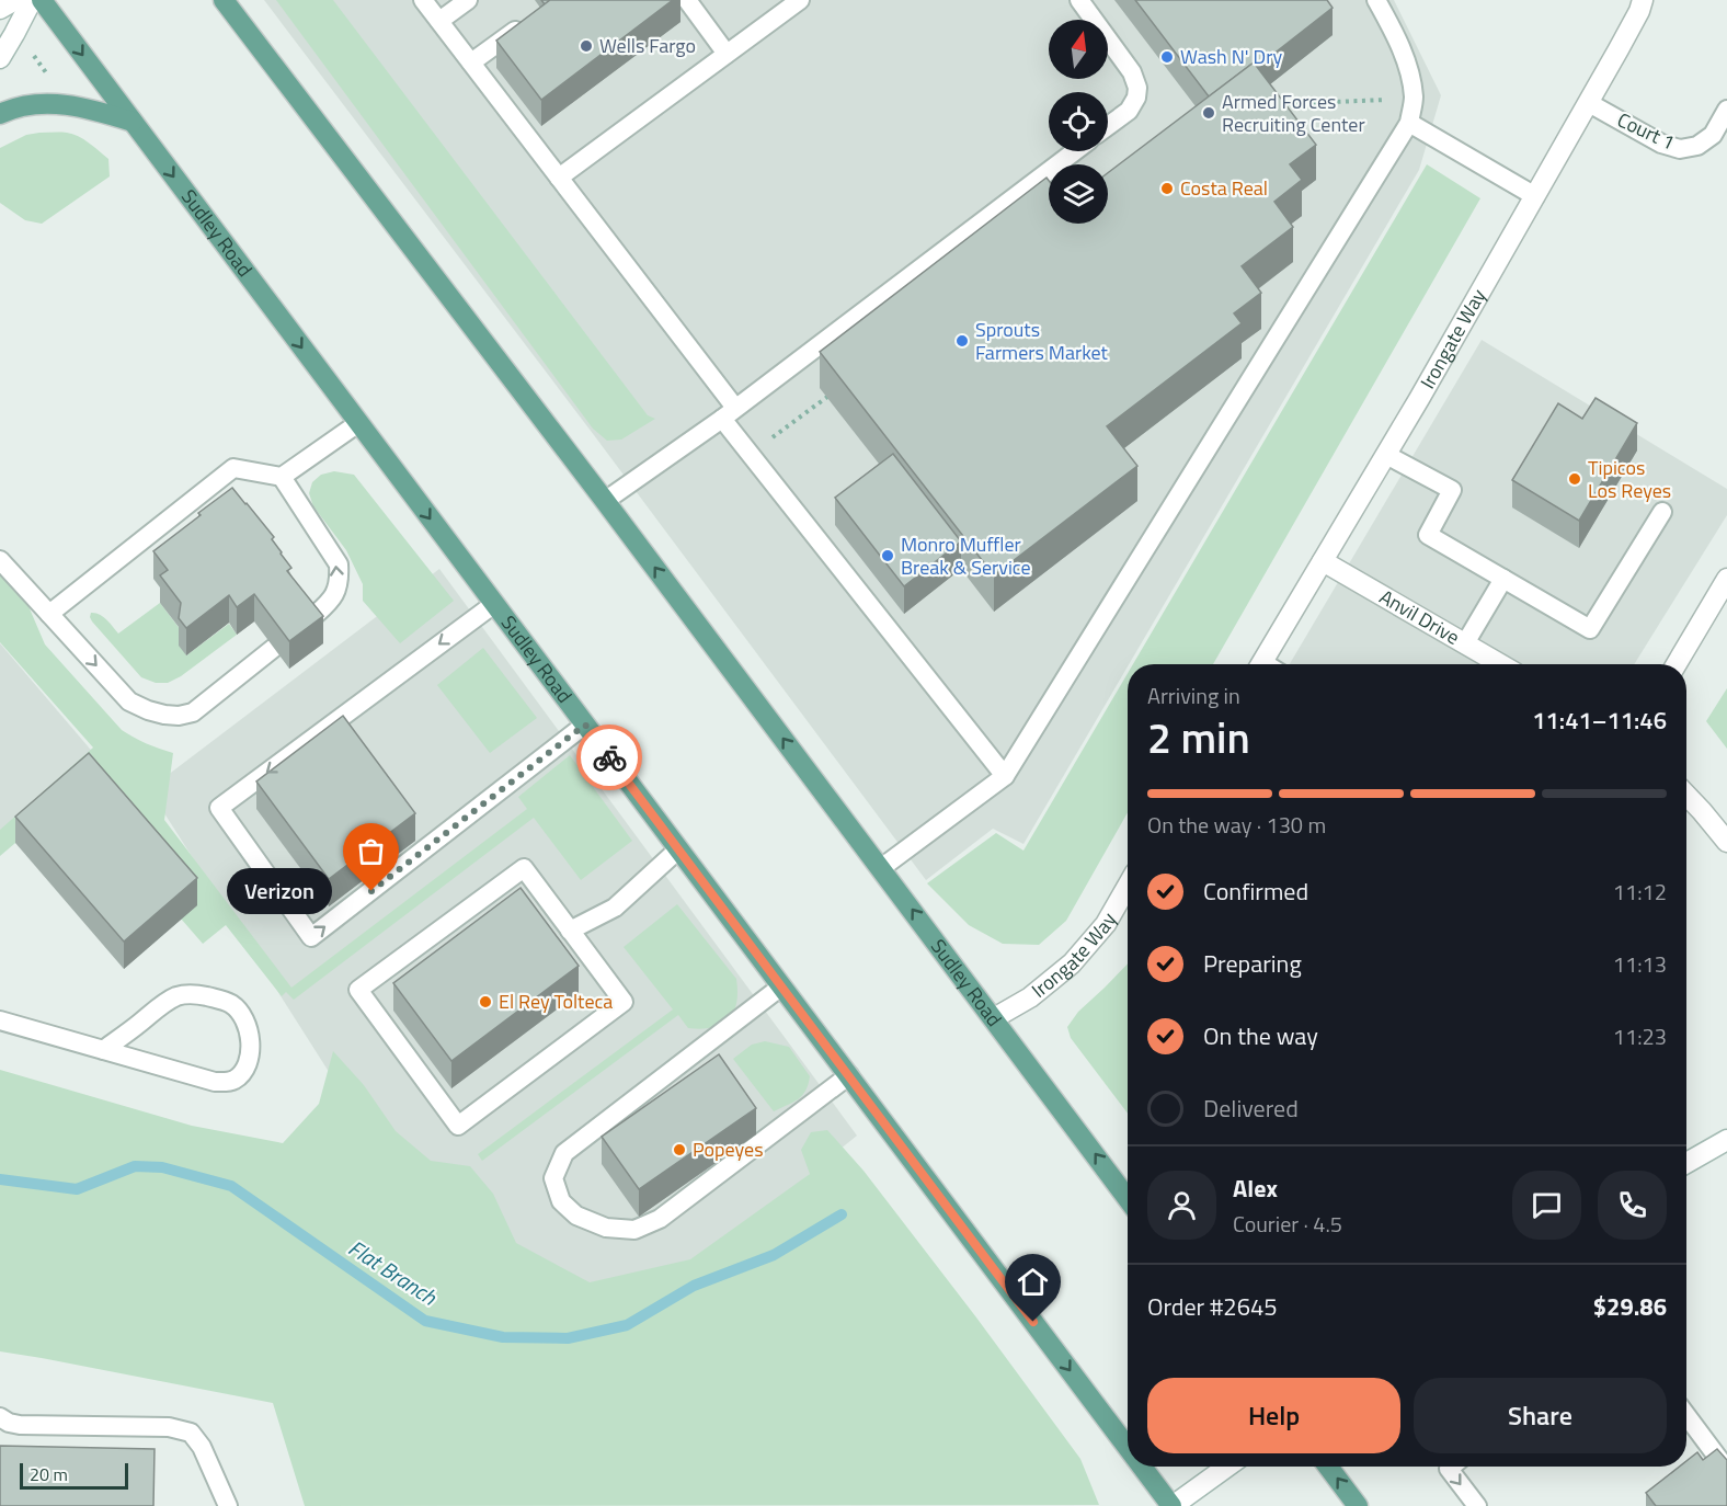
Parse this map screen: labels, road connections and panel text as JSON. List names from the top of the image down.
{
  "streets": {
    "main road": ["Sudley Road"],
    "street": ["Irongate Way", "Anvil Drive"],
    "lane": ["Court 1"]
  },
  "crossings": [
    ["Court 1", "Irongate Way"],
    ["Sudley Road", "Irongate Way"],
    ["Irongate Way", "Anvil Drive"]
  ],
  "water": ["Flat Branch"],
  "places": [
    "Wells Fargo",
    "Wash N' Dry",
    "Armed Forces Recruiting Center",
    "Costa Real",
    "Sprouts Farmers Market",
    "Tipicos Los Reyes",
    "Monro Muffler Break & Service",
    "Verizon",
    "El Rey Tolteca",
    "Popeyes"
  ],
  "scale_bar": "20 m",
  "north": "top",
  "page": {
    "heading": ["2 min", "Arriving in", "11:41–11:46"],
    "panel": [
      "Alex",
      "Courier · 4.5",
      "Order #2645",
      "$29.86"
    ],
    "bar": "On the way · 130 m",
    "list": [
      ["Confirmed", "11:12"],
      ["Preparing", "11:13"],
      ["On the way", "11:23"],
      "Delivered"
    ],
    "bubble": "Verizon",
    "buttons": ["Help", "Share"],
    "scale": "20 m"
  }
}
